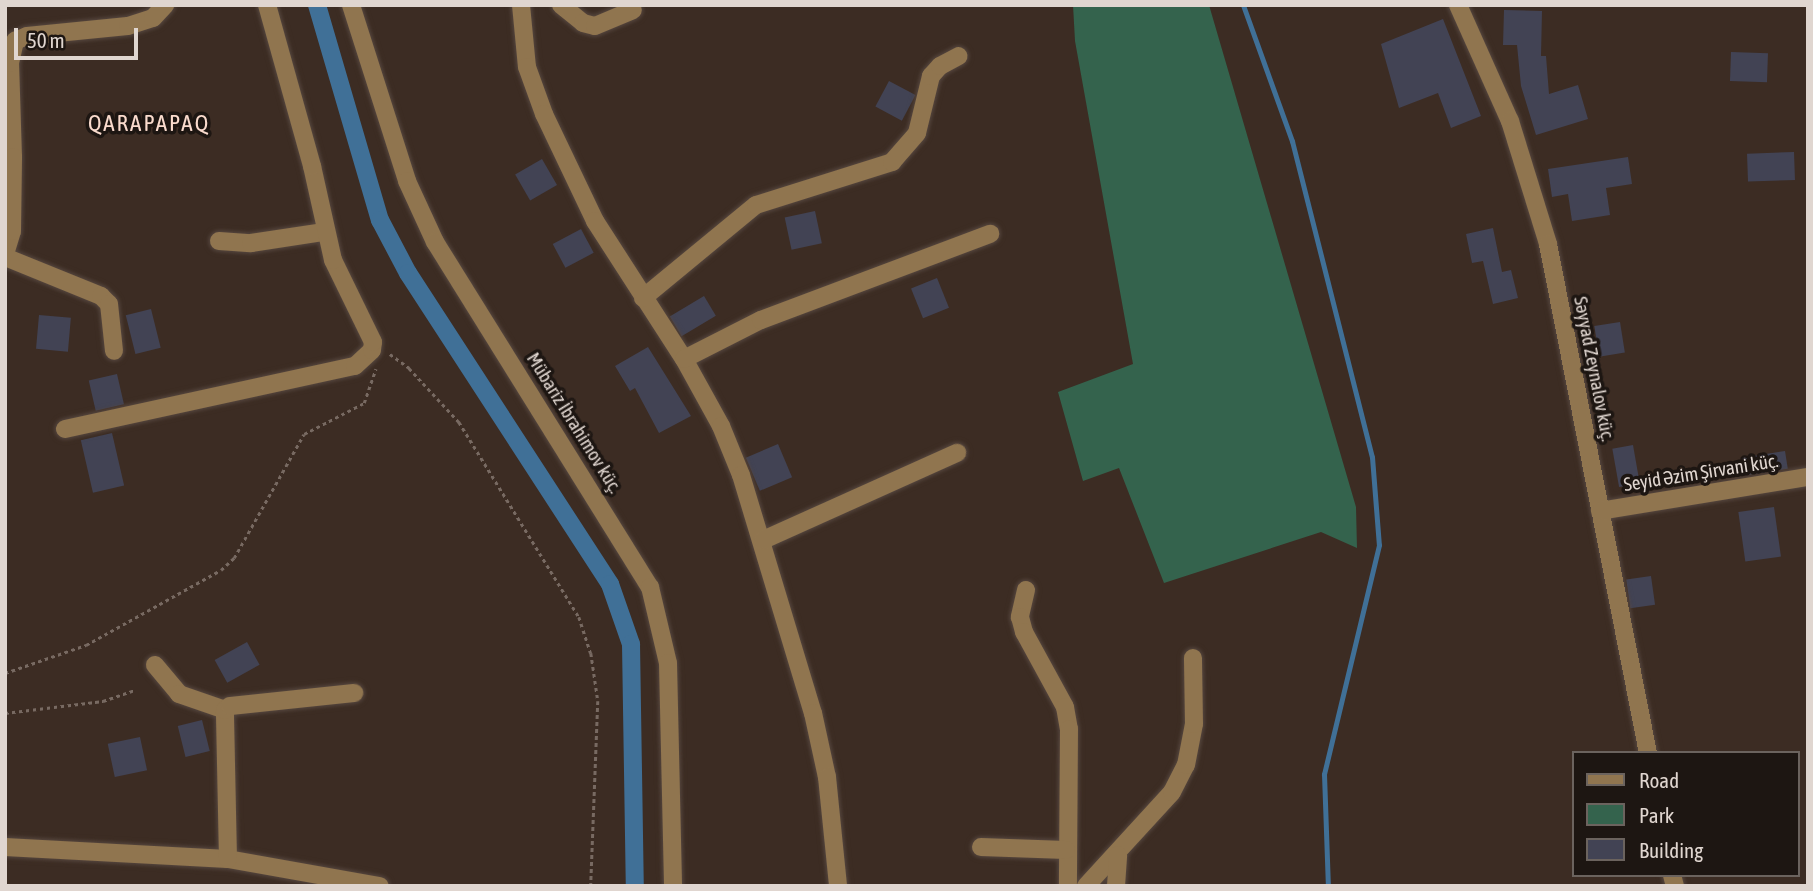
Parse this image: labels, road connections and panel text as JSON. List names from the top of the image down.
{
  "streets": {
    "street": ["Səyyad Zeynalov küç.", "Mübariz İbrahimov küç.", "Seyid Əzim Şirvani küç."]
  },
  "crossings": [
    ["Səyyad Zeynalov küç.", "Seyid Əzim Şirvani küç."]
  ],
  "districts": ["QARAPAPAQ"],
  "legend": ["Road", "Park", "Building"],
  "scale_bar": "50 m"
}
